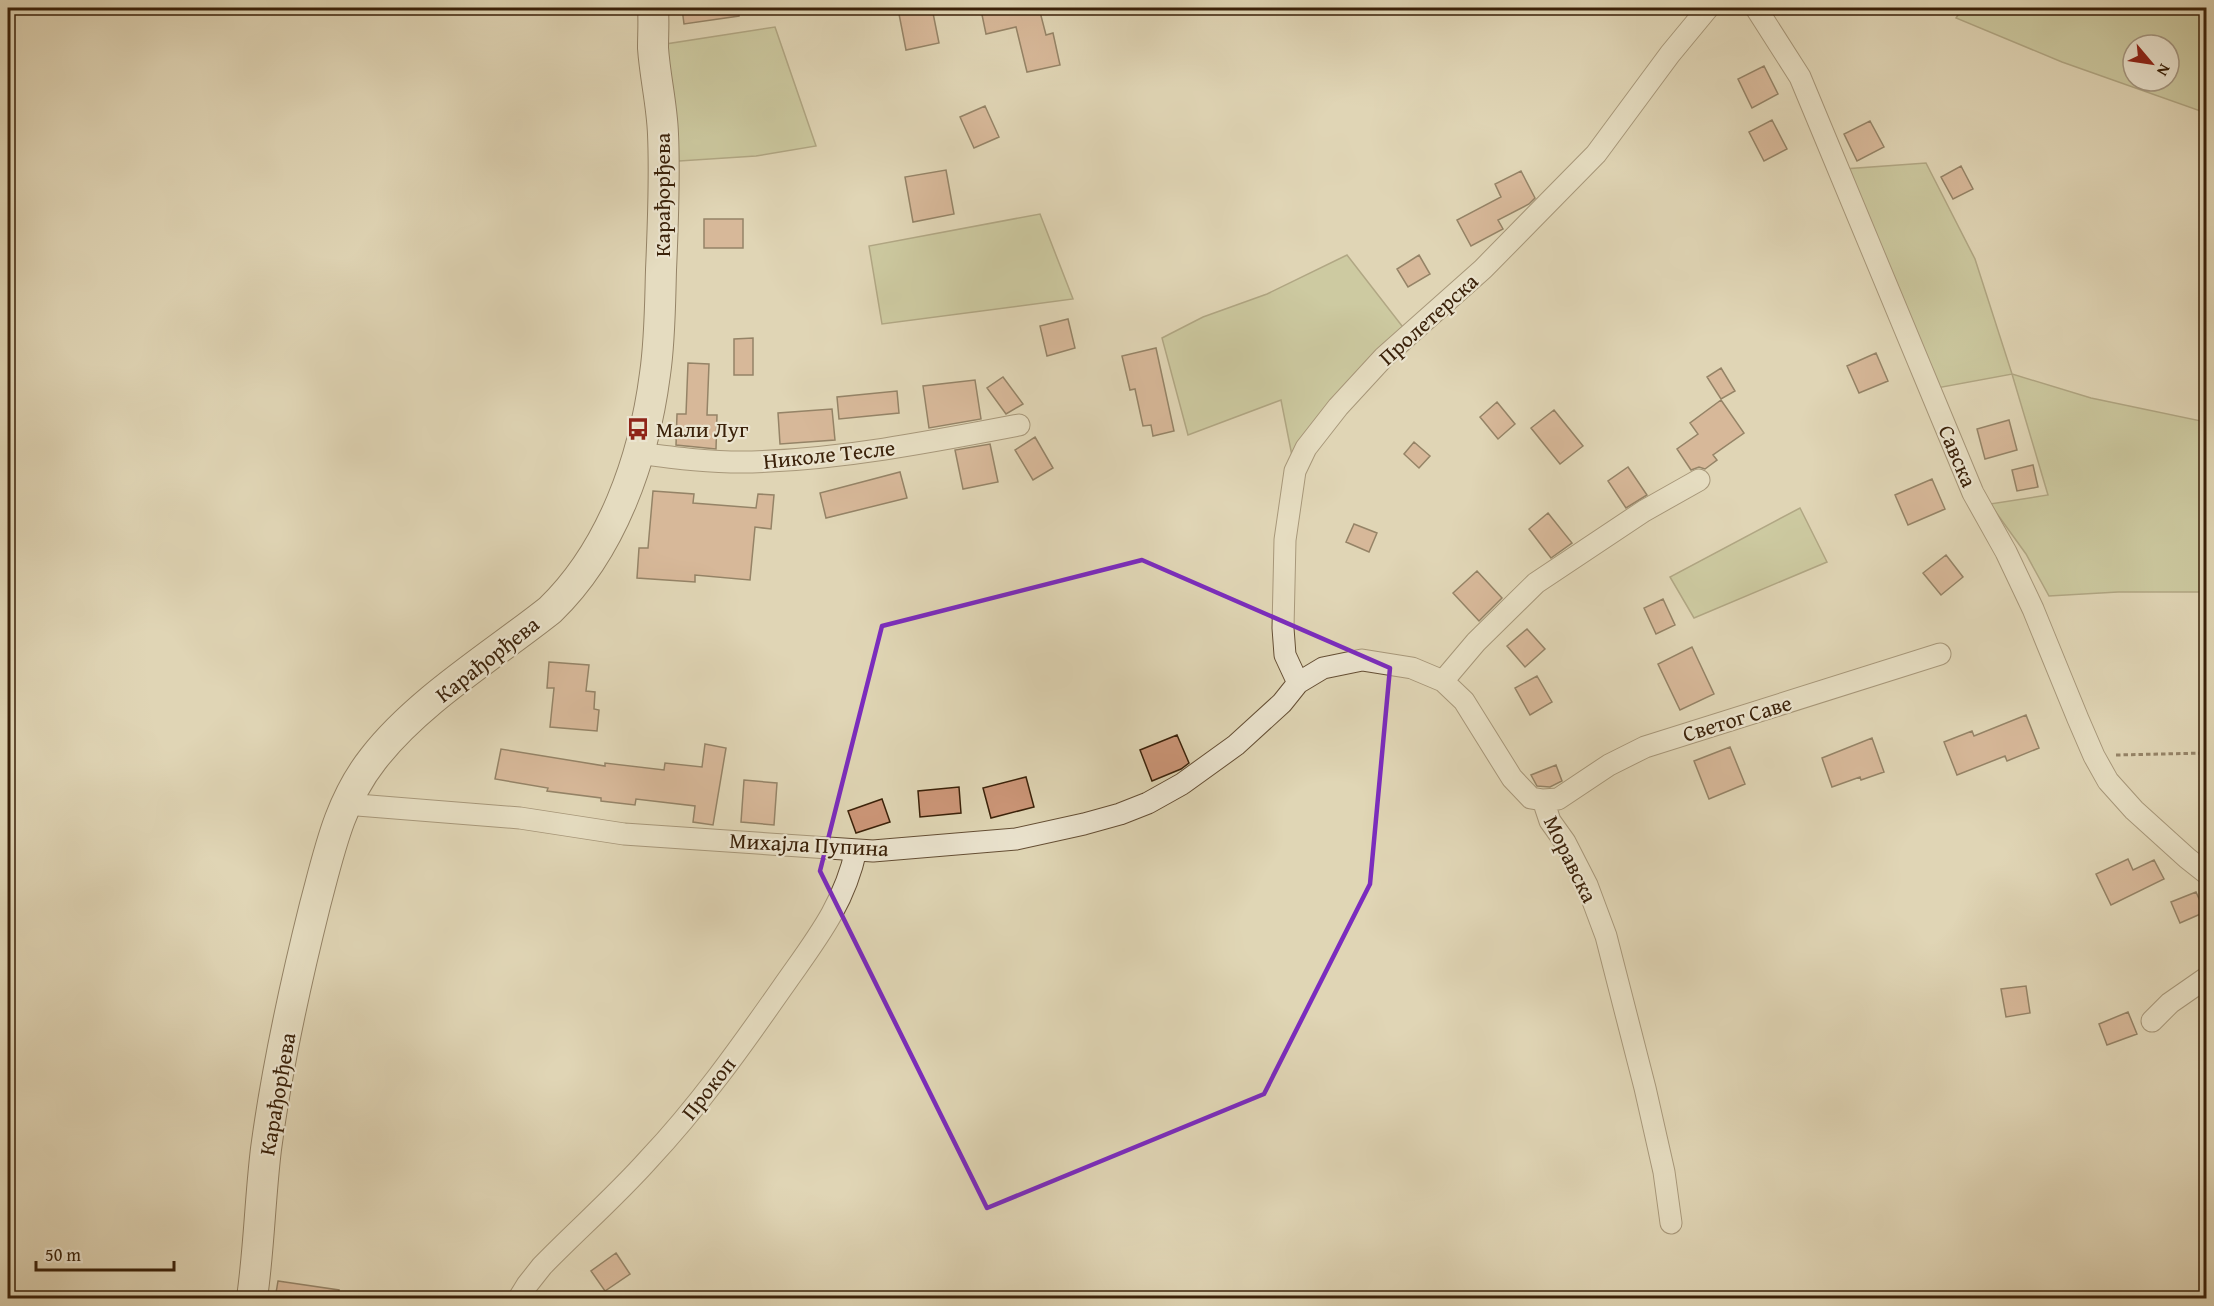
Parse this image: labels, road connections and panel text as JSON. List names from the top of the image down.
{
  "streets": {
    "street": [
      "Карађорђева",
      "Пролетерска",
      "Николе Тесле",
      "Савска",
      "Светог Саве",
      "Михајла Пупина",
      "Моравска",
      "Прокоп"
    ]
  },
  "crossings": [
    ["Карађорђева", "Николе Тесле"],
    ["Карађорђева", "Михајла Пупина"],
    ["Пролетерска", "Михајла Пупина"],
    ["Пролетерска", "Моравска"],
    ["Светог Саве", "Моравска"],
    ["Михајла Пупина", "Моравска"],
    ["Михајла Пупина", "Прокоп"]
  ],
  "places": {
    "bus stop": ["Мали Луг"]
  },
  "scale_bar": "50 m",
  "north": "bottom right"
}
